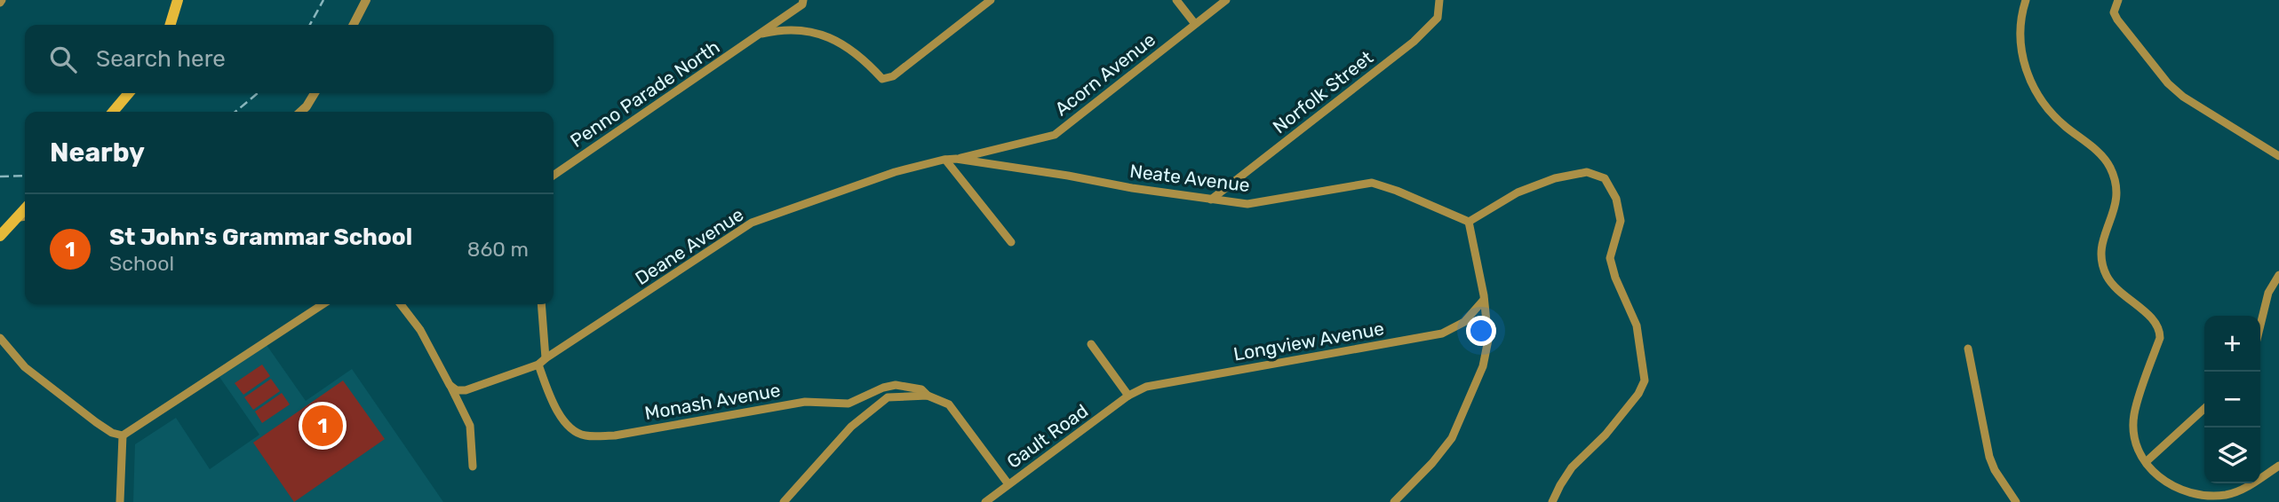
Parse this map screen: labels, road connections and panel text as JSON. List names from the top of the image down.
{
  "streets": {
    "street": [
      "Acorn Avenue",
      "Norfolk Street",
      "Penno Parade North",
      "Neate Avenue",
      "Deane Avenue",
      "Longview Avenue",
      "Monash Avenue",
      "Gault Road"
    ]
  },
  "crossings": [
    ["Acorn Avenue", "Neate Avenue"],
    ["Norfolk Street", "Neate Avenue"],
    ["Neate Avenue", "Deane Avenue"],
    ["Deane Avenue", "Monash Avenue"],
    ["Longview Avenue", "Gault Road"],
    ["Monash Avenue", "Gault Road"]
  ],
  "page": {
    "search": "Search here",
    "heading": "Nearby",
    "list": [
      {
        "mark": "1",
        "name": "St John's Grammar School",
        "note": "School",
        "value": "860 m"
      }
    ],
    "map_buttons": ["+", "−"],
    "pins": "1"
  }
}
